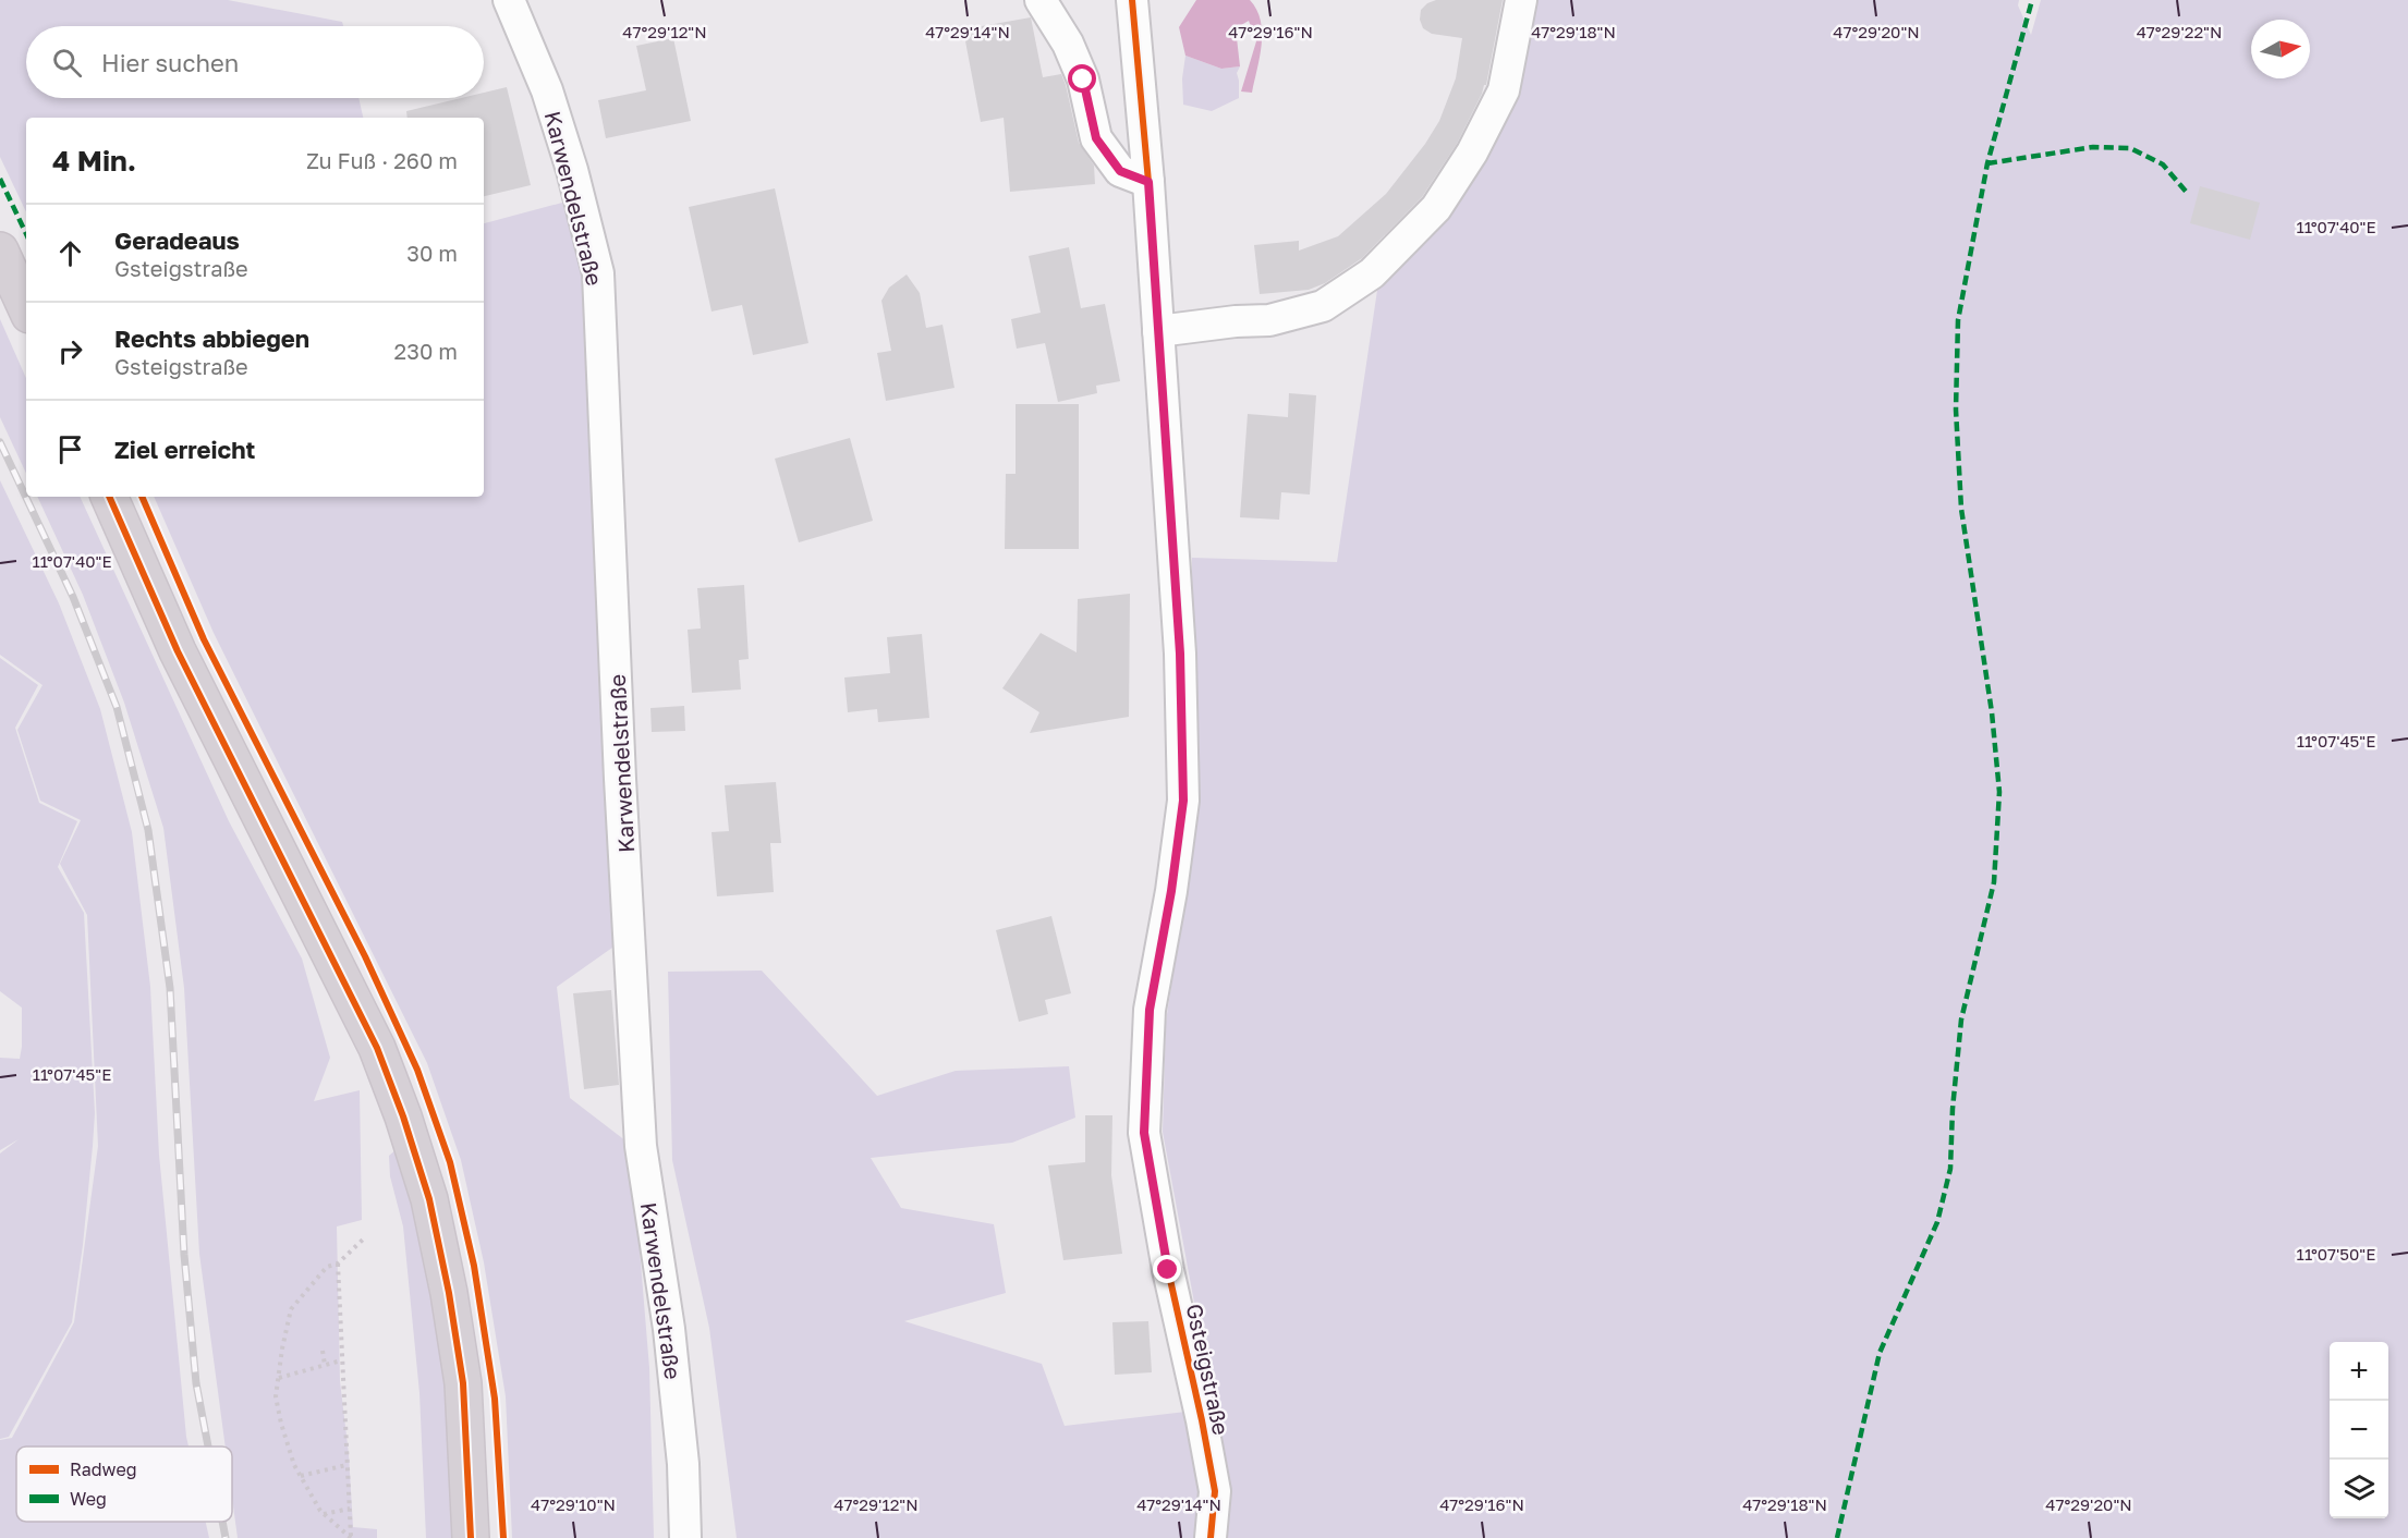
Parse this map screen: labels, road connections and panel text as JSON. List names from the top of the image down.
{
  "streets": {
    "street": ["Karwendelstraße", "Gsteigstraße"]
  },
  "legend": ["Radweg", "Weg"],
  "north": "right",
  "page": {
    "search": "Hier suchen",
    "heading": ["4 Min.", "Zu Fuß · 260 m"],
    "list": [
      ["Geradeaus", "Gsteigstraße", "30 m"],
      ["Rechts abbiegen", "Gsteigstraße", "230 m"],
      "Ziel erreicht"
    ],
    "map_buttons": ["+", "−"]
  },
  "coordinates": [
    "47°29'12\"N",
    "47°29'14\"N",
    "47°29'16\"N",
    "47°29'18\"N",
    "47°29'20\"N",
    "47°29'22\"N",
    "11°07'40\"E",
    "11°07'45\"E",
    "11°07'50\"E",
    "47°29'10\"N"
  ]
}
